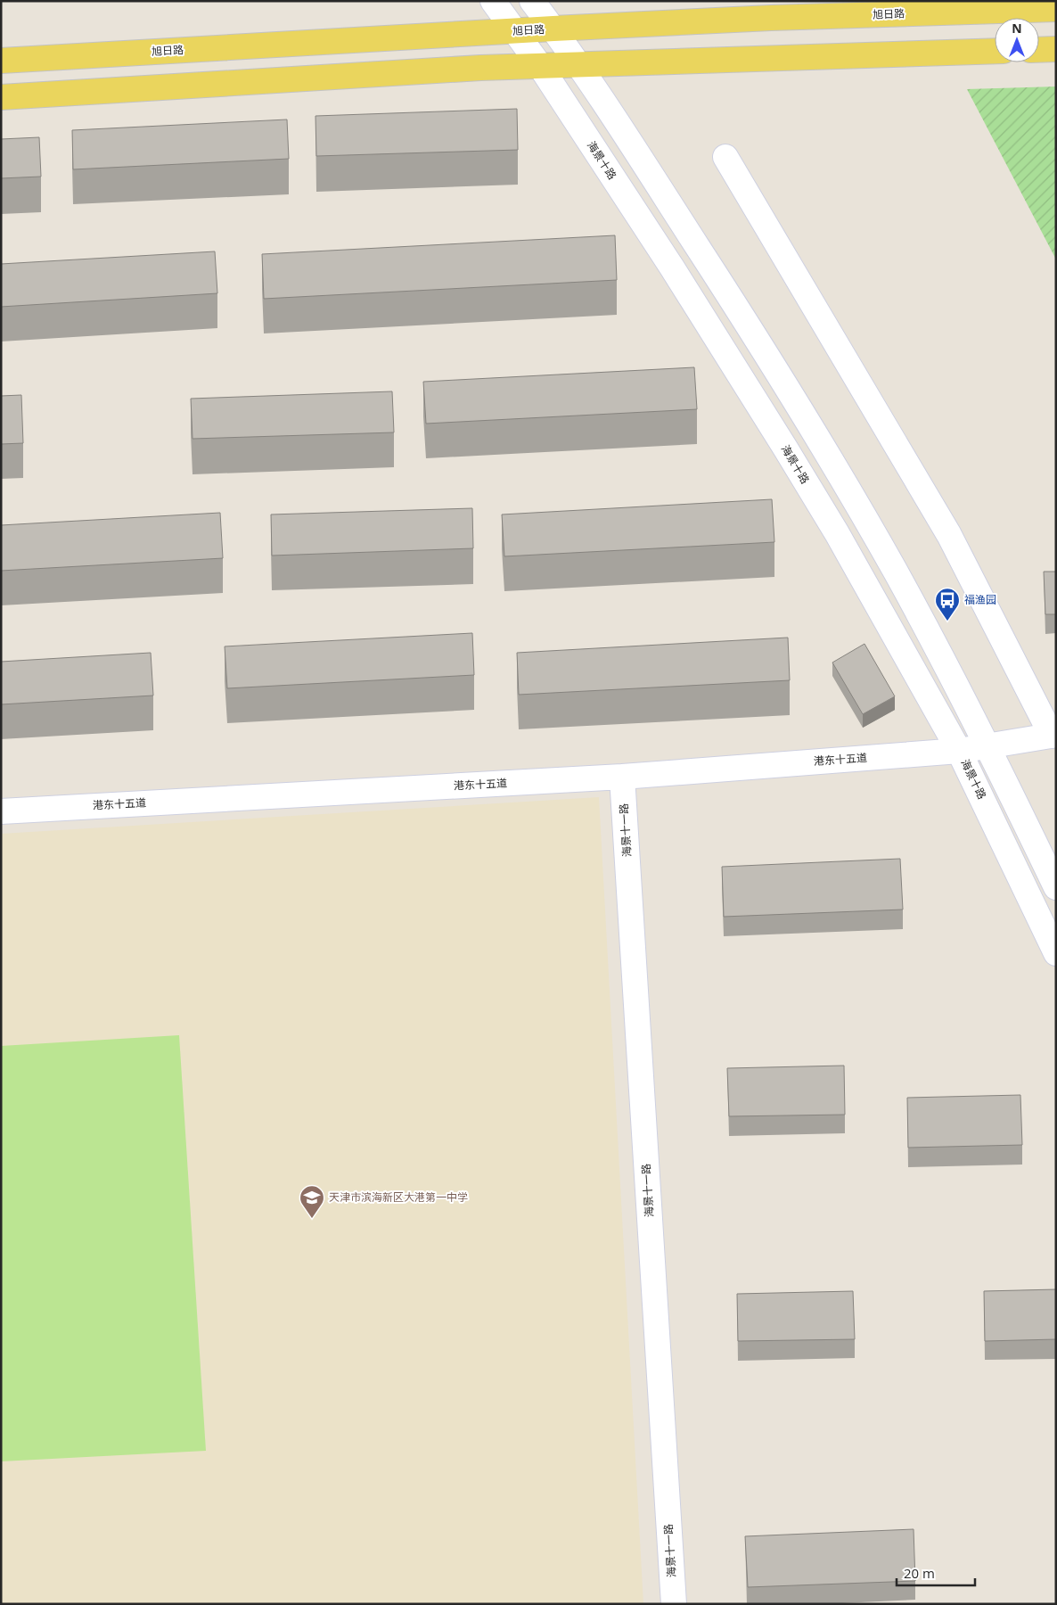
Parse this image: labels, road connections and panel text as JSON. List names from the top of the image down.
{
  "streets": {
    "main road": ["旭日路"],
    "street": ["海景十路", "港东十五道", "海景十一路"]
  },
  "crossings": [
    ["旭日路", "海景十路"],
    ["海景十路", "港东十五道"],
    ["港东十五道", "海景十一路"]
  ],
  "places": {
    "bus stop": ["福渔园"],
    "school or university": ["天津市滨海新区大港第一中学"]
  },
  "scale_bar": "20 m",
  "north": "top"
}
